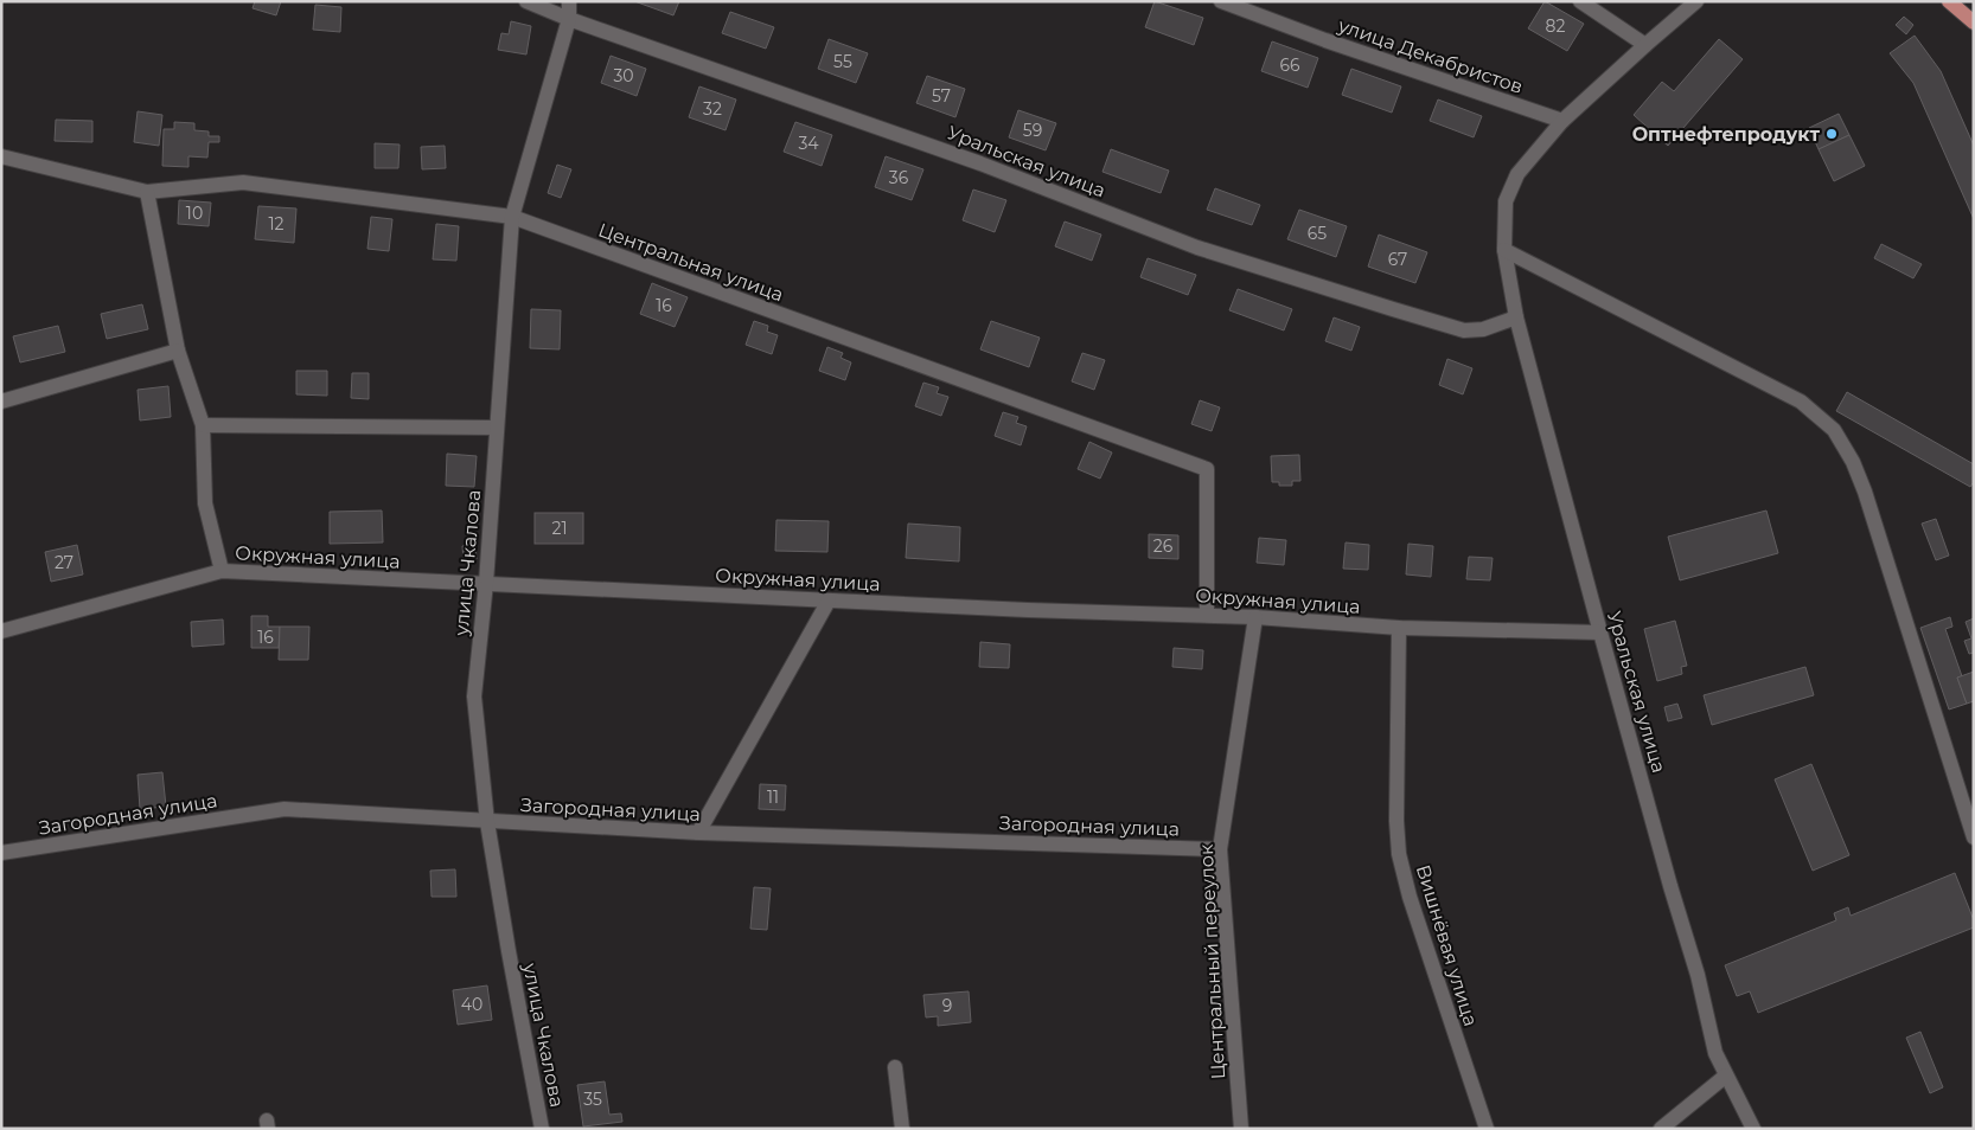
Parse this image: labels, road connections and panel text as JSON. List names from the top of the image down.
{
  "streets": {
    "street": [
      "улица Декабристов",
      "Уральская улица",
      "Центральная улица",
      "Окружная улица",
      "улица Чкалова",
      "Загородная улица",
      "Вишнёвая улица",
      "Центральный переулок"
    ]
  },
  "crossings": [
    ["улица Декабристов", "Уральская улица"],
    ["Уральская улица", "Окружная улица"],
    ["Уральская улица", "улица Чкалова"],
    ["Центральная улица", "Окружная улица"],
    ["Центральная улица", "улица Чкалова"],
    ["Окружная улица", "улица Чкалова"],
    ["Окружная улица", "Вишнёвая улица"],
    ["Окружная улица", "Центральный переулок"],
    ["улица Чкалова", "Загородная улица"],
    ["Загородная улица", "Центральный переулок"]
  ],
  "places": ["Оптнефтепродукт"],
  "house_numbers": [
    "82",
    "55",
    "66",
    "30",
    "57",
    "32",
    "59",
    "34",
    "36",
    "10",
    "12",
    "65",
    "67",
    "16",
    "21",
    "26",
    "27",
    "16",
    "11",
    "40",
    "9",
    "35"
  ]
}
